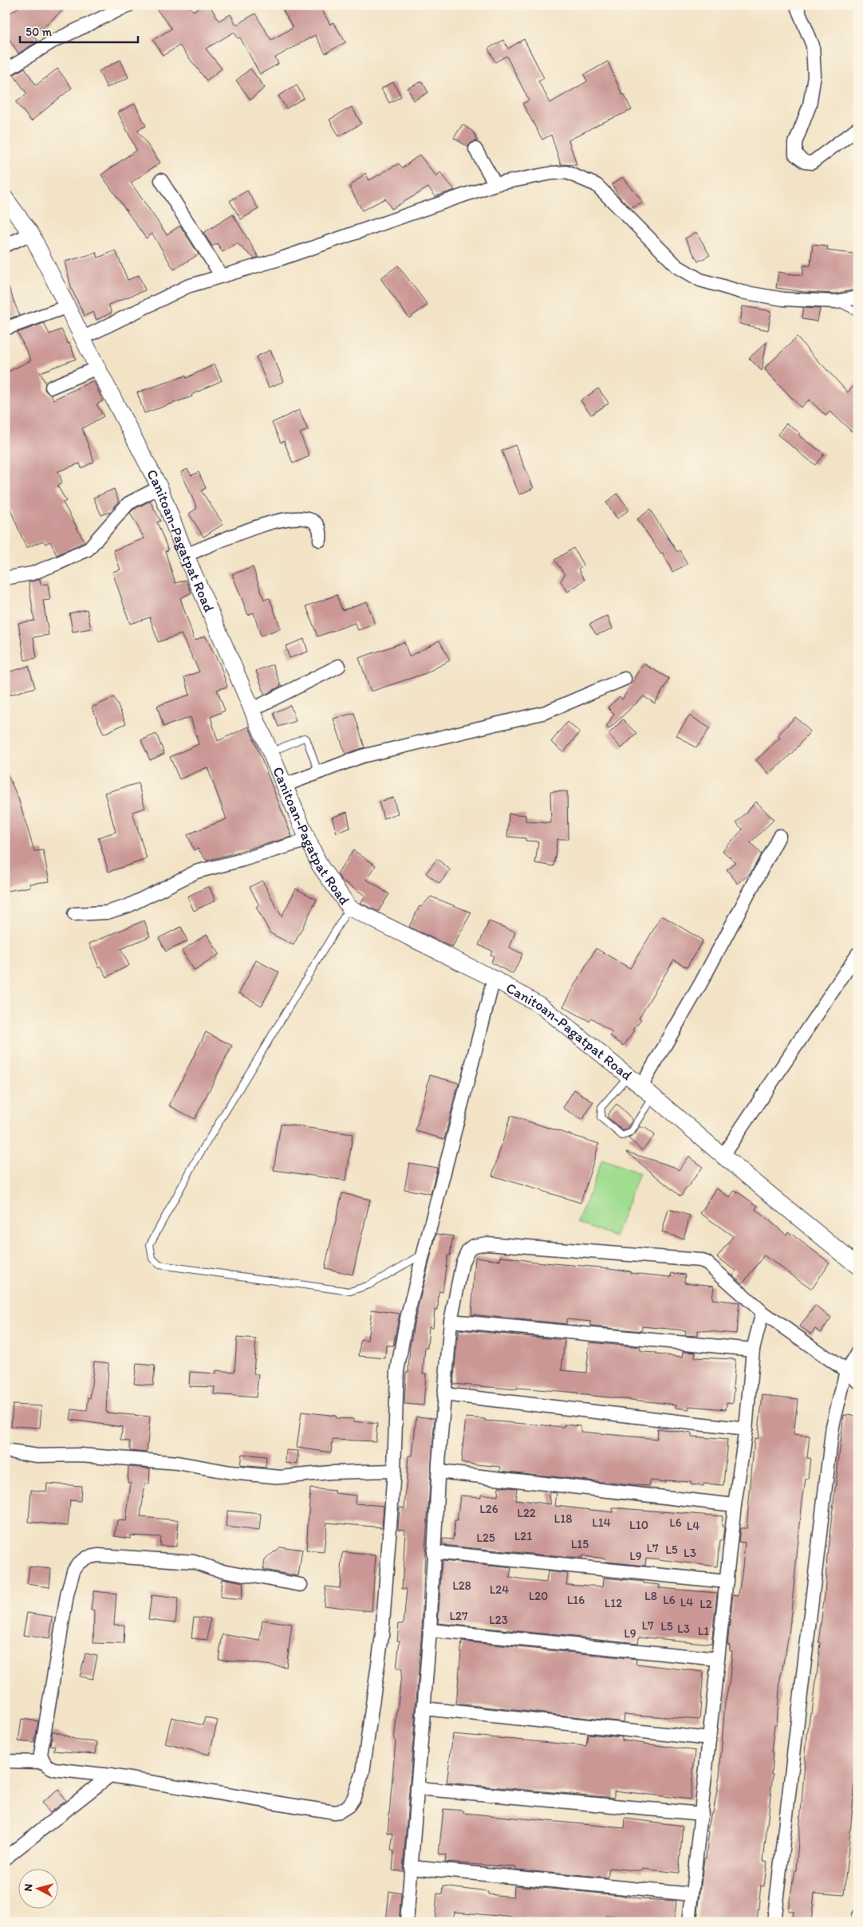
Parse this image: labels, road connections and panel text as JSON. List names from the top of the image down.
{
  "streets": {
    "street": ["Canitoan-Pagatpat Road"]
  },
  "house_numbers": [
    "L26",
    "L22",
    "L18",
    "L14",
    "L6",
    "L10",
    "L4",
    "L21",
    "L25",
    "L15",
    "L7",
    "L5",
    "L3",
    "L9",
    "L28",
    "L24",
    "L20",
    "L8",
    "L16",
    "L6",
    "L4",
    "L12",
    "L2",
    "L27",
    "L23",
    "L7",
    "L5",
    "L3",
    "L1",
    "L9"
  ],
  "scale_bar": "50 m",
  "north": "left"
}
